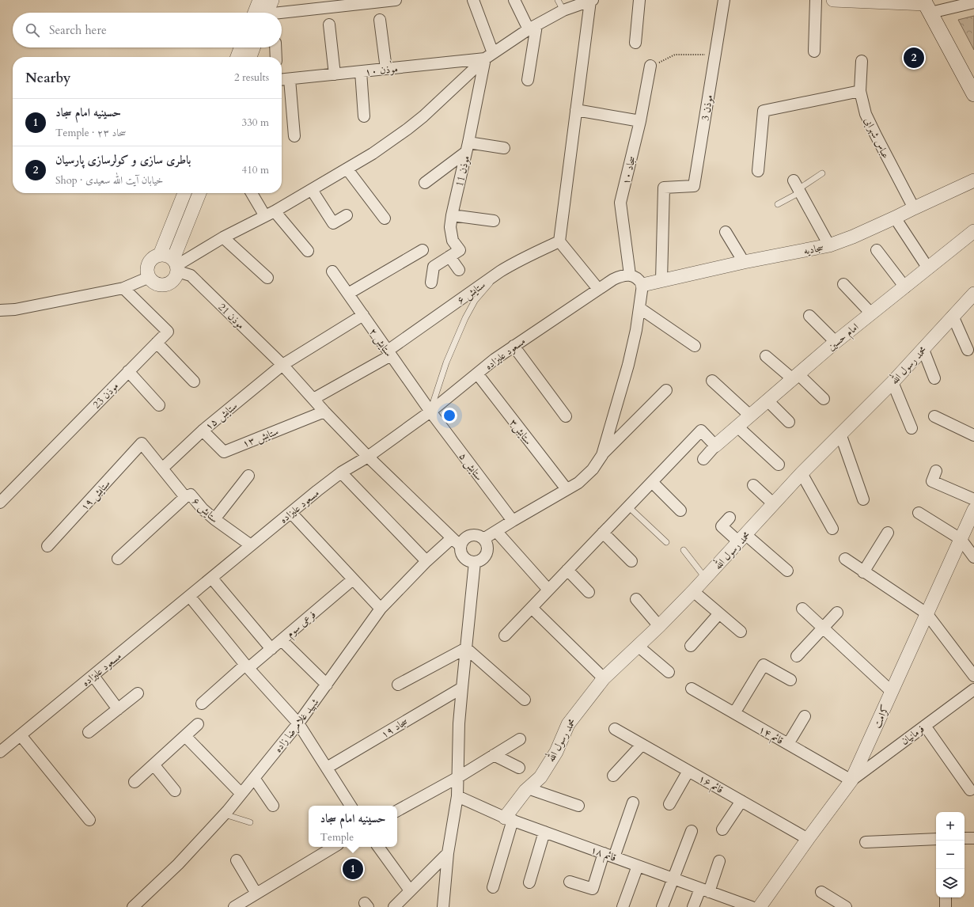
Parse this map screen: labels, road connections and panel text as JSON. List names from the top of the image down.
{
  "streets": {
    "street": [
      "موٰذن ۱۰",
      "موذن 3",
      "عباس شهرابی",
      "سجاد ۱۰",
      "موذن 11",
      "سجادیه",
      "ستایش ۶",
      "موذن 21",
      "امام حسین",
      "ستایش ۲",
      "مسعود علیزاده",
      "محمد رسول الله",
      "موذن 23",
      "ستایش ۱۵",
      "ستایش۳",
      "ستایش ۱۳",
      "ستایش ۵",
      "ستایش ۱۹",
      "فرعی سوم",
      "کرامت",
      "شهید غلامرضا زاده",
      "سجاد ۱۹",
      "قائم ۱۴",
      "فرمانیان",
      "قائم ۱۶",
      "قائم ۱۸"
    ]
  },
  "crossings": [
    ["موٰذن ۱۰", "موذن 11"],
    ["موذن 3", "سجادیه"],
    ["عباس شهرابی", "سجادیه"],
    ["سجاد ۱۰", "مسعود علیزاده"],
    ["ستایش ۶", "موذن 21"],
    ["ستایش ۶", "ستایش ۲"],
    ["ستایش ۶", "مسعود علیزاده"],
    ["ستایش ۶", "ستایش ۱۵"],
    ["ستایش ۶", "ستایش ۱۹"],
    ["موذن 21", "مسعود علیزاده"],
    ["موذن 21", "ستایش ۱۵"],
    ["موذن 21", "ستایش ۱۳"],
    ["موذن 21", "شهید غلامرضا زاده"],
    ["ستایش ۲", "مسعود علیزاده"],
    ["ستایش ۲", "ستایش ۱۵"],
    ["ستایش ۲", "ستایش ۵"],
    ["مسعود علیزاده", "ستایش۳"],
    ["مسعود علیزاده", "ستایش ۵"],
    ["محمد رسول الله", "قائم ۱۸"],
    ["ستایش ۱۵", "ستایش ۱۳"],
    ["کرامت", "قائم ۱۴"],
    ["کرامت", "فرمانیان"],
    ["کرامت", "قائم ۱۶"],
    ["قائم ۱۴", "فرمانیان"]
  ],
  "page": {
    "search": "Search here",
    "pins": ["2", "1"],
    "heading": ["Nearby", "2 results"],
    "list": [
      {
        "mark": "1",
        "name": "حسینیه امام سجاد",
        "note": "Temple · سحاد ۲۳",
        "value": "330 m"
      },
      {
        "mark": "2",
        "name": "باطری سازی و کولرسازی پارسیان",
        "note": "Shop · خیابان آیت الله سعیدی",
        "value": "410 m"
      }
    ],
    "popup": ["حسینیه امام سجاد", "Temple"],
    "map_buttons": ["+", "−"]
  }
}
